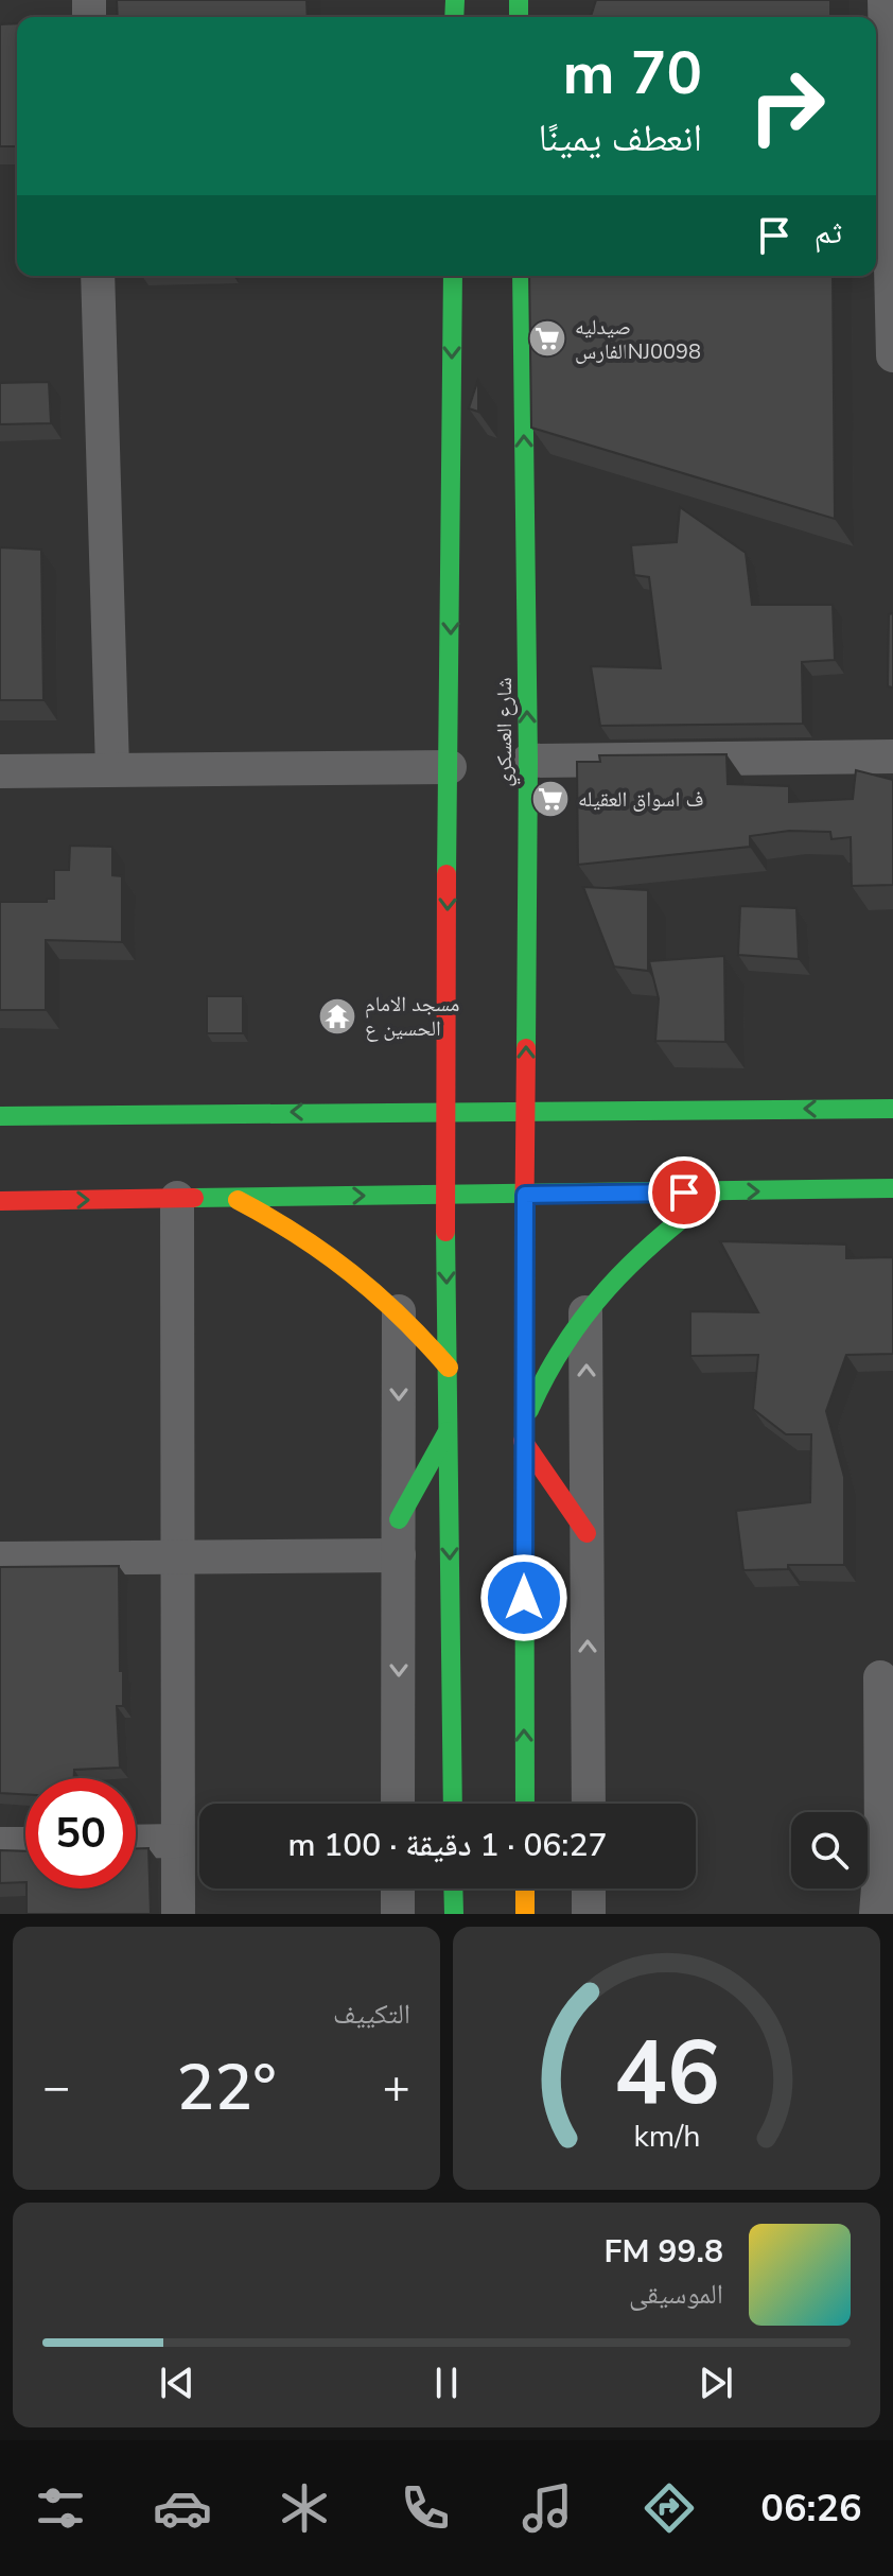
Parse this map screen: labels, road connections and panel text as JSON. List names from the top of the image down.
{
  "streets": {
    "main road": ["شارع العسكري"]
  },
  "places": {
    "supermarket": ["صيدليه الفارسNJ0098", "ف اسواق العقيله"],
    "temple": ["مسجد الامام الحسين ع"]
  },
  "page": {
    "turn": ["70 m", "انعطف يمينًا"],
    "then": "ثم",
    "limit": "50",
    "trip": "06:27 · 1 دقيقة · 100 m",
    "tile": "التكييف",
    "heat": ["−", "22°", "+"],
    "song": ["99.8 FM", "الموسيقى"],
    "tabs": "06:26",
    "gauge": ["46", "km/h"]
  }
}
